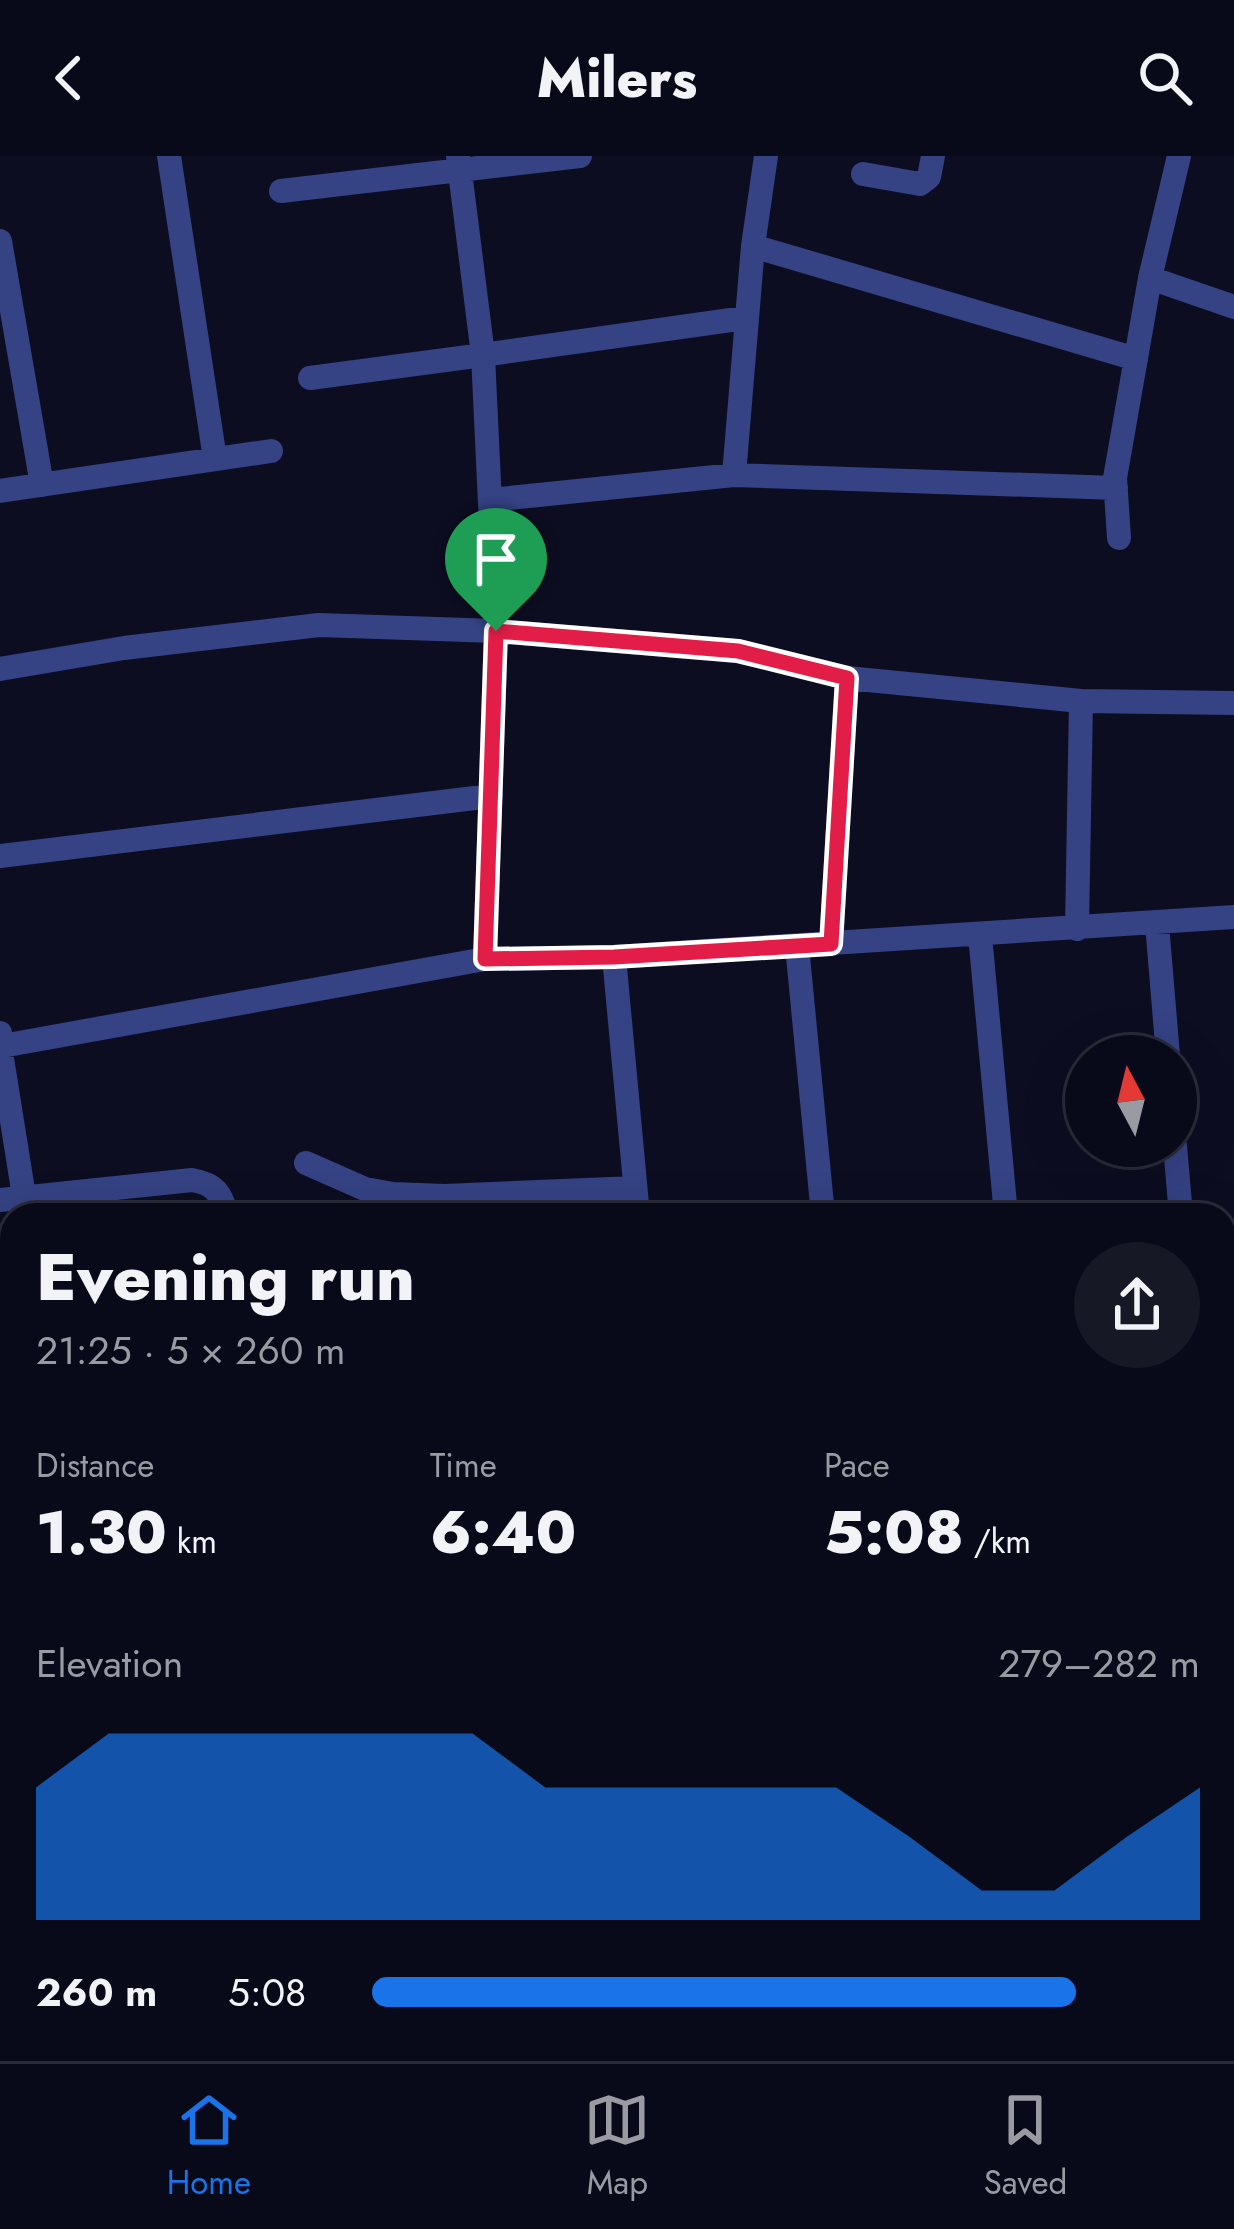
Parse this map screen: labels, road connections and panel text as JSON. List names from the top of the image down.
{
  "north": "top",
  "page": {
    "header": "Milers",
    "heading": ["Evening run", "21:25 · 5 × 260 m"],
    "stats": [
      ["Distance", "1.30 km"],
      ["Time", "6:40"],
      ["Pace", "5:08 /km"]
    ],
    "chart": ["Elevation", "279–282 m"],
    "list": [
      {
        "name": "260 m",
        "note": "5:08"
      }
    ],
    "tabs": ["Home", "Map", "Saved"]
  }
}
